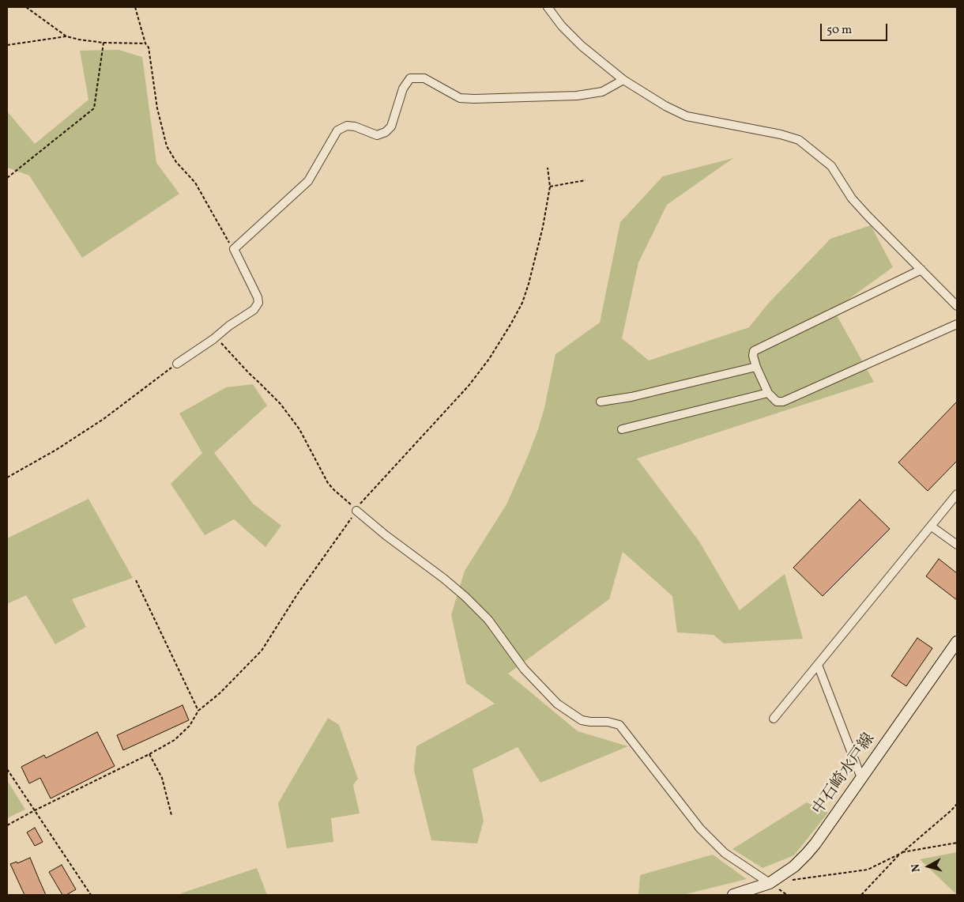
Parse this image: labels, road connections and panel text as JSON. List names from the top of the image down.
{
  "streets": {
    "main road": ["中石崎水戸線"]
  },
  "scale_bar": "50 m",
  "north": "left"
}
